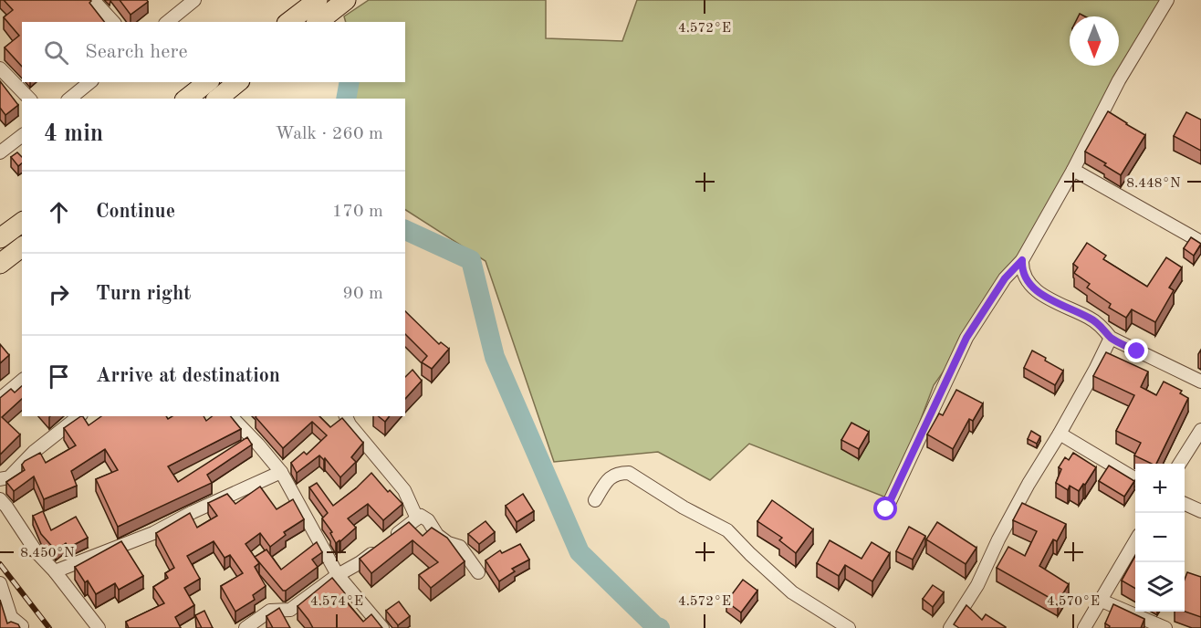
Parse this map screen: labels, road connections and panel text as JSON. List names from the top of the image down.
{
  "north": "bottom",
  "page": {
    "search": "Search here",
    "heading": ["4 min", "Walk · 260 m"],
    "list": [
      ["Continue", "170 m"],
      ["Turn right", "90 m"],
      "Arrive at destination"
    ],
    "map_buttons": ["+", "−"]
  },
  "coordinates": [
    "4.572°E",
    "8.448°N",
    "8.450°N",
    "4.574°E",
    "4.570°E"
  ]
}
